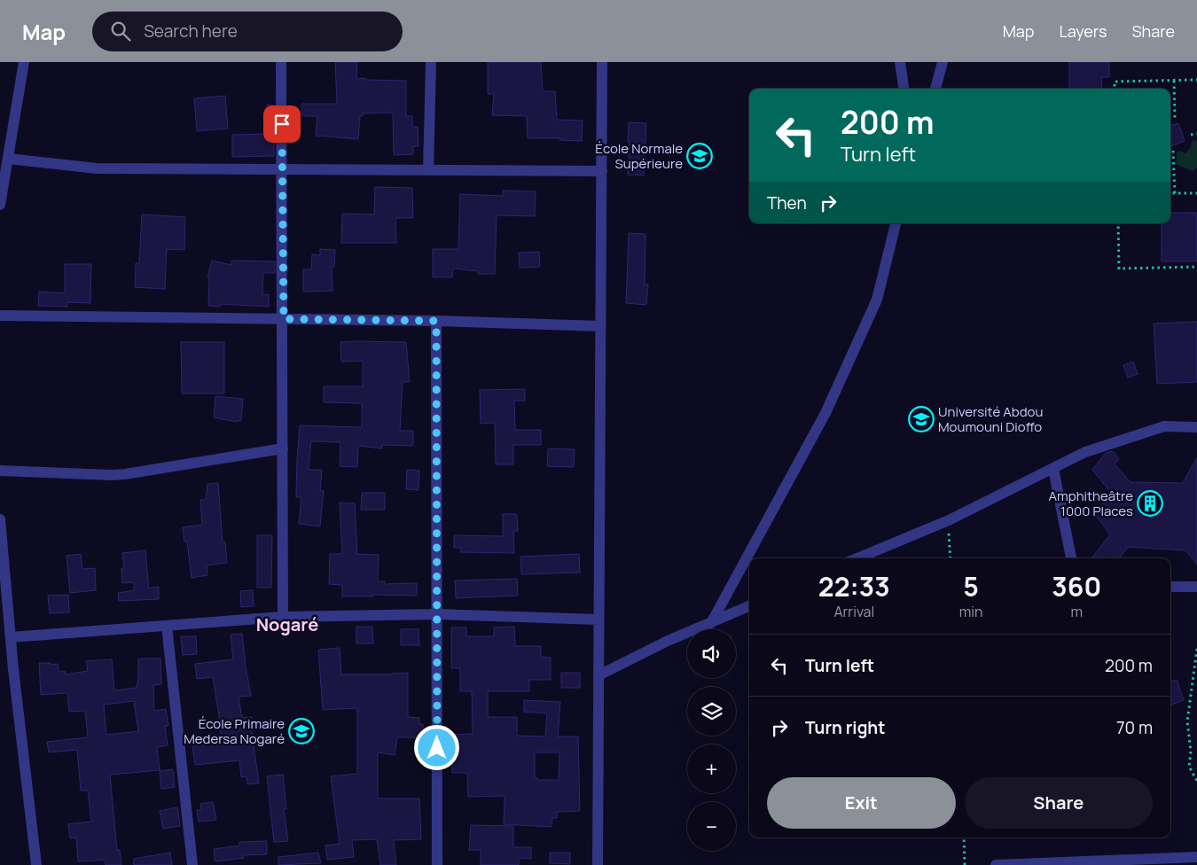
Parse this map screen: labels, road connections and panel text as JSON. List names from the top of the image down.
{
  "districts": ["Nogaré"],
  "places": {
    "school or university": ["École Normale Supérieure", "Université Abdou Moumouni Dioffo", "École Primaire Medersa Nogaré"],
    "building": ["Amphitheâtre 1000 Places"]
  },
  "page": {
    "header": "Map",
    "search": "Search here",
    "nav": ["Map", "Layers", "Share"],
    "turn": ["200 m", "Turn left"],
    "then": "Then",
    "eta": [
      "22:33",
      "Arrival",
      "5",
      "min",
      "360",
      "m"
    ],
    "map_buttons": ["+", "−"],
    "list": [
      {
        "name": "Turn left",
        "value": "200 m"
      },
      {
        "name": "Turn right",
        "value": "70 m"
      }
    ],
    "buttons": ["Exit", "Share"]
  }
}
